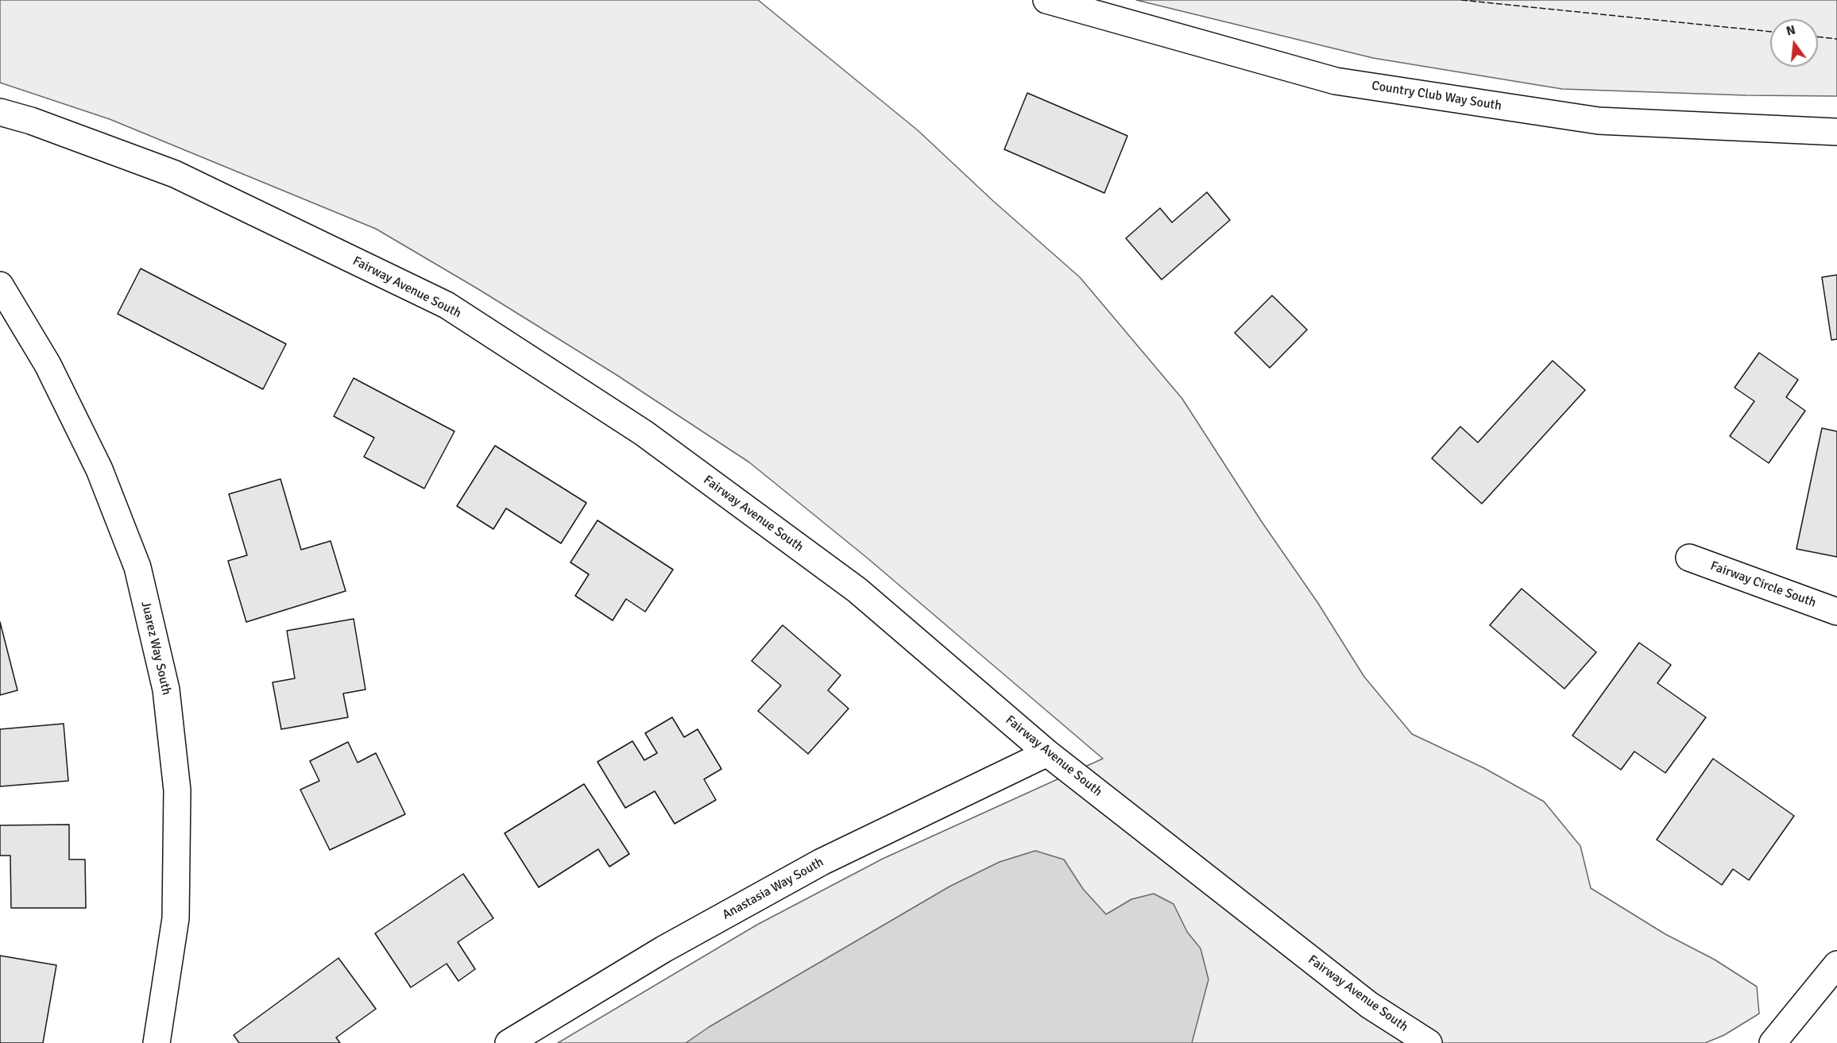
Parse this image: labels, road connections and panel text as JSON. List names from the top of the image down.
{
  "streets": {
    "street": [
      "Country Club Way South",
      "Fairway Avenue South",
      "Fairway Circle South",
      "Juarez Way South",
      "Anastasia Way South"
    ]
  },
  "crossings": [
    ["Fairway Avenue South", "Anastasia Way South"]
  ],
  "north": "top"
}
